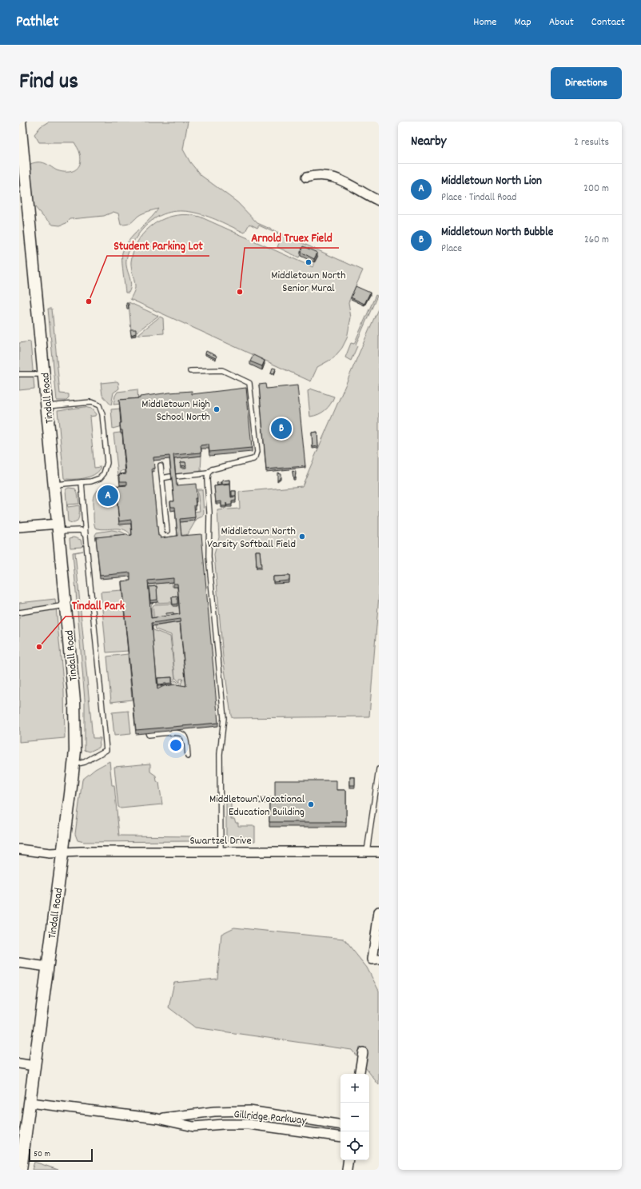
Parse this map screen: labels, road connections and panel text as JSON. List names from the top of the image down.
{
  "streets": {
    "street": ["Tindall Road", "Swartzel Drive", "Gillridge Parkway"]
  },
  "crossings": [
    ["Tindall Road", "Swartzel Drive"],
    ["Tindall Road", "Gillridge Parkway"]
  ],
  "places": [
    "Middletown North Senior Mural",
    "Arnold Truex Field",
    "Student Parking Lot",
    "Middletown High School North",
    "Middletown North Varsity Softball Field",
    "Tindall Park",
    "Middletown Vocational Education Building"
  ],
  "scale_bar": "50 m",
  "page": {
    "header": "Pathlet",
    "nav": [
      "Home",
      "Map",
      "About",
      "Contact"
    ],
    "title": "Find us",
    "buttons": "Directions",
    "heading": ["Nearby", "2 results"],
    "list": [
      {
        "mark": "A",
        "name": "Middletown North Lion",
        "note": "Place · Tindall Road",
        "value": "200 m"
      },
      {
        "mark": "B",
        "name": "Middletown North Bubble",
        "note": "Place",
        "value": "260 m"
      }
    ],
    "pins": ["B", "A"],
    "map_buttons": ["+", "−"],
    "scale": "50 m"
  }
}
